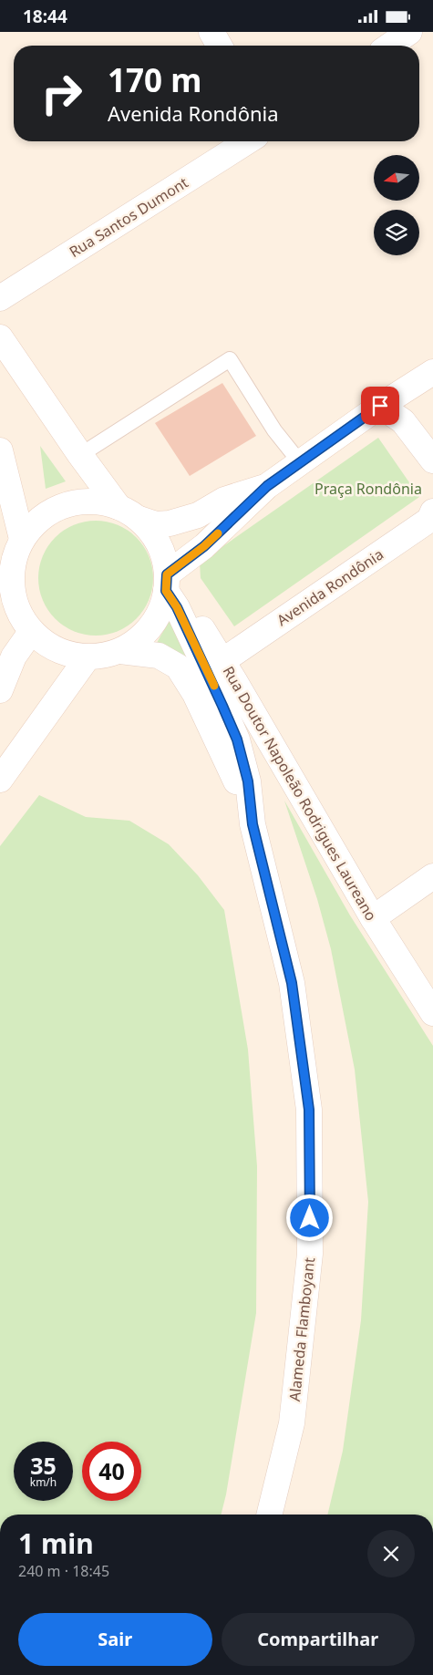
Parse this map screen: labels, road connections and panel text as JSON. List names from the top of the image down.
{
  "streets": {
    "street": [
      "Rua Santos Dumont",
      "Avenida Rondônia",
      "Rua Doutor Napoleão Rodrigues Laureano",
      "Alameda Flamboyant"
    ]
  },
  "crossings": [
    ["Avenida Rondônia", "Rua Doutor Napoleão Rodrigues Laureano"],
    ["Rua Doutor Napoleão Rodrigues Laureano", "Alameda Flamboyant"]
  ],
  "parks": ["Praça Rondônia"],
  "north": "left",
  "page": {
    "status": "18:44",
    "turn": ["170 m", "Avenida Rondônia"],
    "speed": "35 km/h",
    "limit": "40",
    "heading": ["1 min", "240 m · 18:45"],
    "buttons": ["Sair", "Compartilhar"]
  }
}
